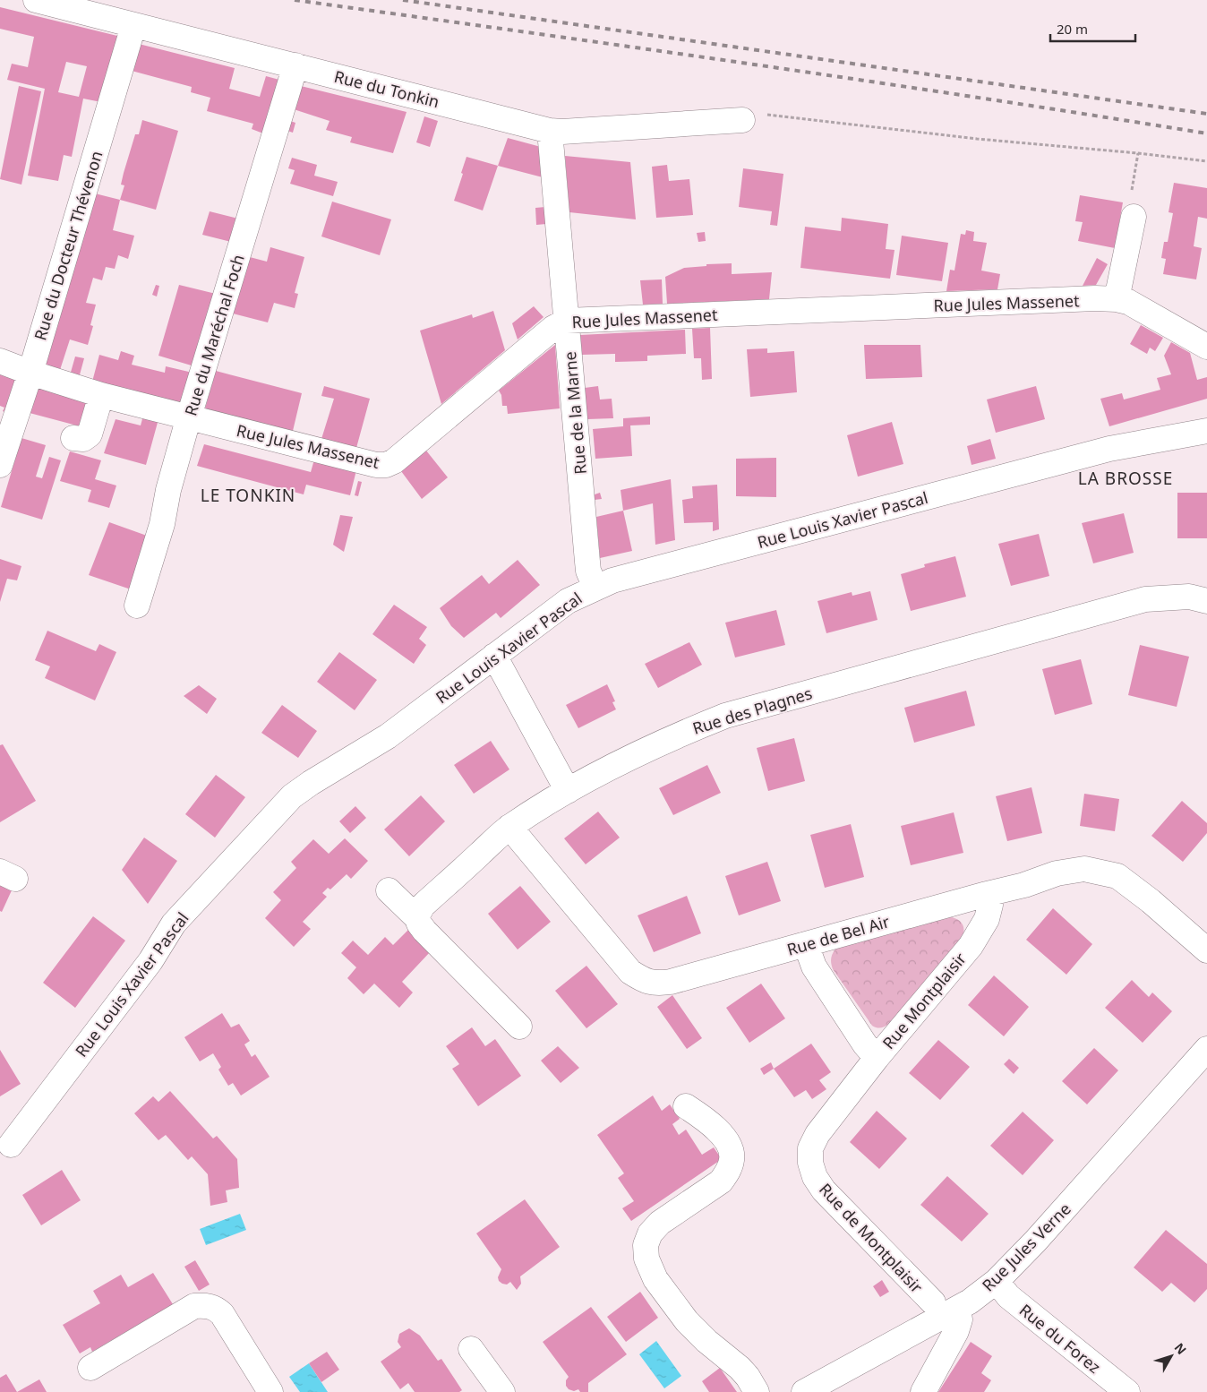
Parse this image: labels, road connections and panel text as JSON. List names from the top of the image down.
{
  "streets": {
    "street": [
      "Rue du Tonkin",
      "Rue du Docteur Thévenon",
      "Rue Jules Massenet",
      "Rue du Maréchal Foch",
      "Rue de la Marne",
      "Rue Louis Xavier Pascal",
      "Rue des Plagnes",
      "Rue de Bel Air",
      "Rue Montplaisir",
      "Rue de Montplaisir",
      "Rue Jules Verne",
      "Rue du Forez"
    ]
  },
  "crossings": [
    ["Rue du Tonkin", "Rue du Docteur Thévenon"],
    ["Rue du Tonkin", "Rue du Maréchal Foch"],
    ["Rue du Tonkin", "Rue de la Marne"],
    ["Rue du Docteur Thévenon", "Rue Jules Massenet"],
    ["Rue Jules Massenet", "Rue du Maréchal Foch"],
    ["Rue Jules Massenet", "Rue de la Marne"],
    ["Rue de la Marne", "Rue Louis Xavier Pascal"],
    ["Rue des Plagnes", "Rue de Bel Air"],
    ["Rue de Bel Air", "Rue Montplaisir"],
    ["Rue Montplaisir", "Rue de Montplaisir"],
    ["Rue de Montplaisir", "Rue Jules Verne"],
    ["Rue Jules Verne", "Rue du Forez"]
  ],
  "districts": ["LA BROSSE", "LE TONKIN"],
  "scale_bar": "20 m",
  "north": "top right"
}
